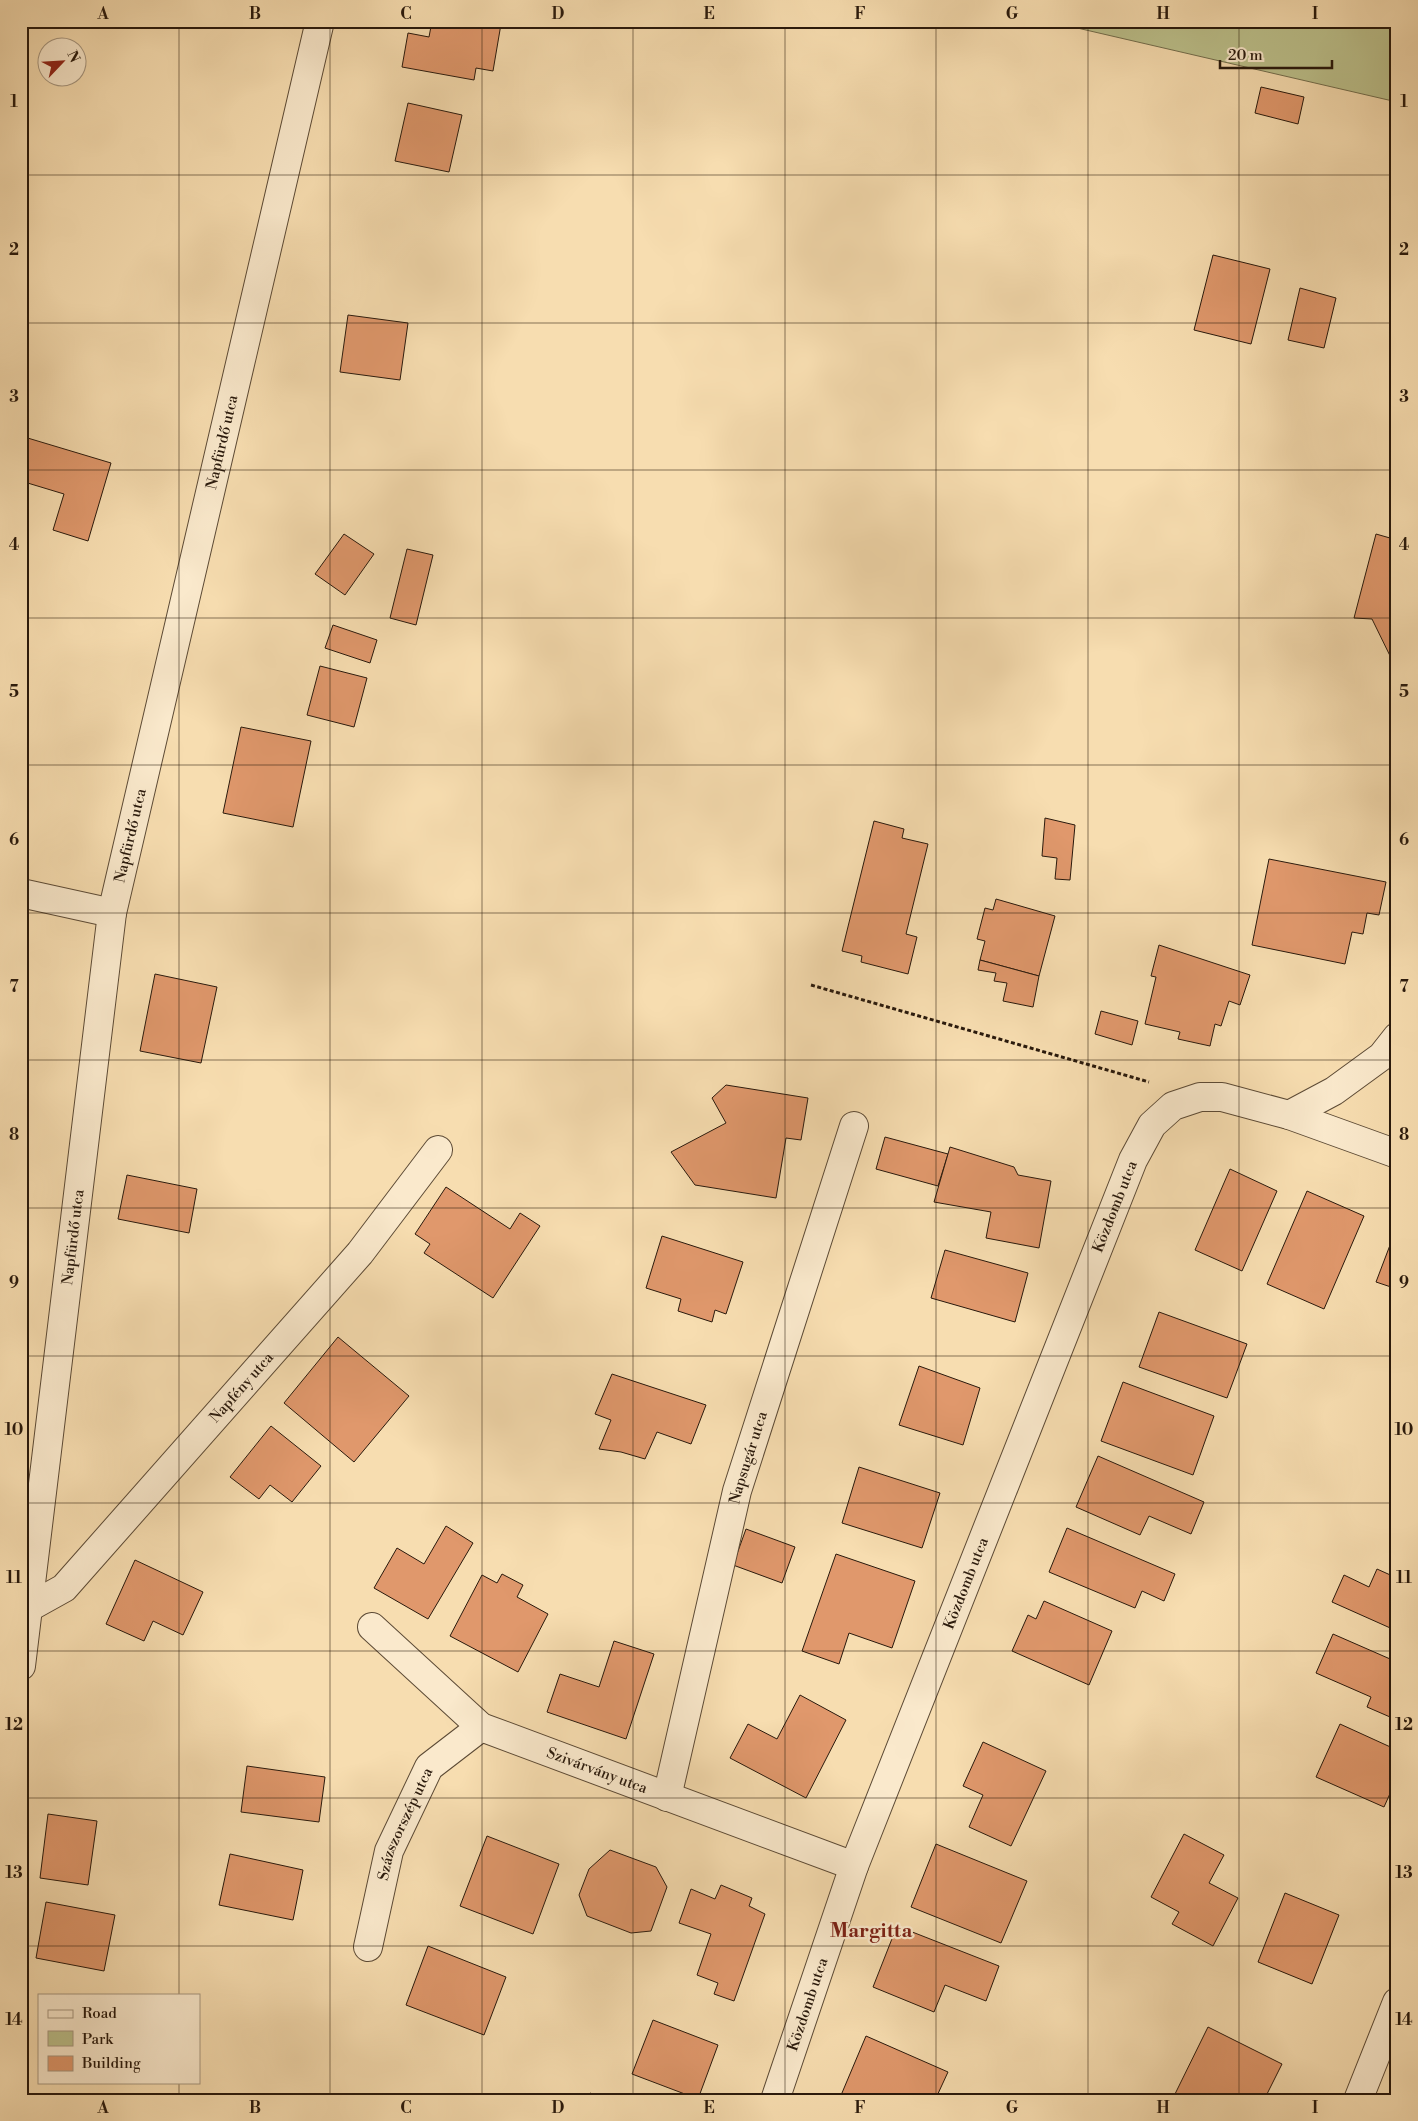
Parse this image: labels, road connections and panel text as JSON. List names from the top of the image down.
{
  "streets": {
    "street": [
      "Napfürdő utca",
      "Közdomb utca",
      "Napfény utca",
      "Napsugár utca",
      "Szivárvány utca",
      "Százszorszép utca"
    ]
  },
  "crossings": [
    ["Napfürdő utca", "Napfény utca"],
    ["Közdomb utca", "Szivárvány utca"],
    ["Napsugár utca", "Szivárvány utca"],
    ["Szivárvány utca", "Százszorszép utca"]
  ],
  "districts": ["Margitta"],
  "legend": ["Road", "Park", "Building"],
  "scale_bar": "20 m",
  "north": "top right",
  "grid": {
    "columns": [
      "A",
      "B",
      "C",
      "D",
      "E",
      "F",
      "G",
      "H",
      "I"
    ],
    "rows": [
      "1",
      "2",
      "3",
      "4",
      "5",
      "6",
      "7",
      "8",
      "9",
      "10",
      "11",
      "12",
      "13",
      "14"
    ]
  }
}
